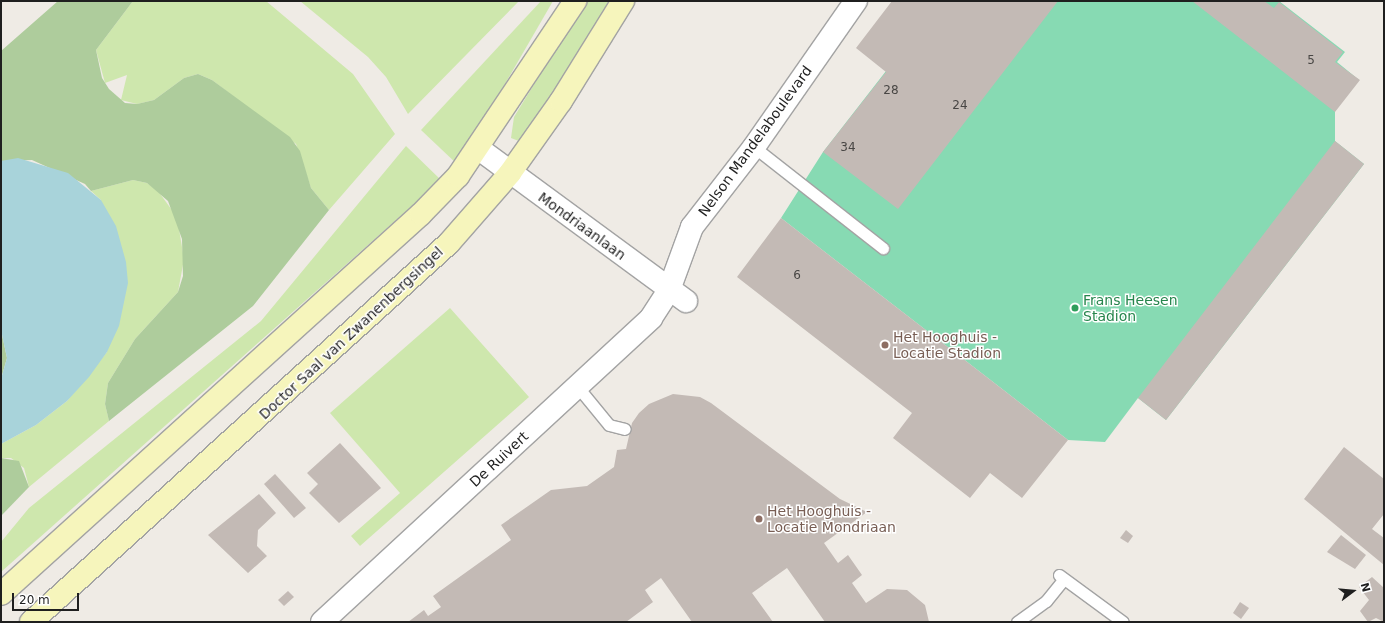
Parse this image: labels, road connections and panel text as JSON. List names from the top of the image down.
{
  "streets": {
    "main road": ["Doctor Saal van Zwanenbergsingel"],
    "street": ["Nelson Mandelaboulevard", "Mondriaanlaan", "De Ruivert"]
  },
  "crossings": [
    ["Nelson Mandelaboulevard", "Mondriaanlaan"],
    ["Nelson Mandelaboulevard", "De Ruivert"],
    ["Mondriaanlaan", "Doctor Saal van Zwanenbergsingel"],
    ["Mondriaanlaan", "De Ruivert"]
  ],
  "places": ["Frans Heesen Stadion", "Het Hooghuis - Locatie Stadion", "Het Hooghuis - Locatie Mondriaan"],
  "house_numbers": [
    "5",
    "28",
    "24",
    "34",
    "6"
  ],
  "scale_bar": "20 m",
  "north": "right"
}
